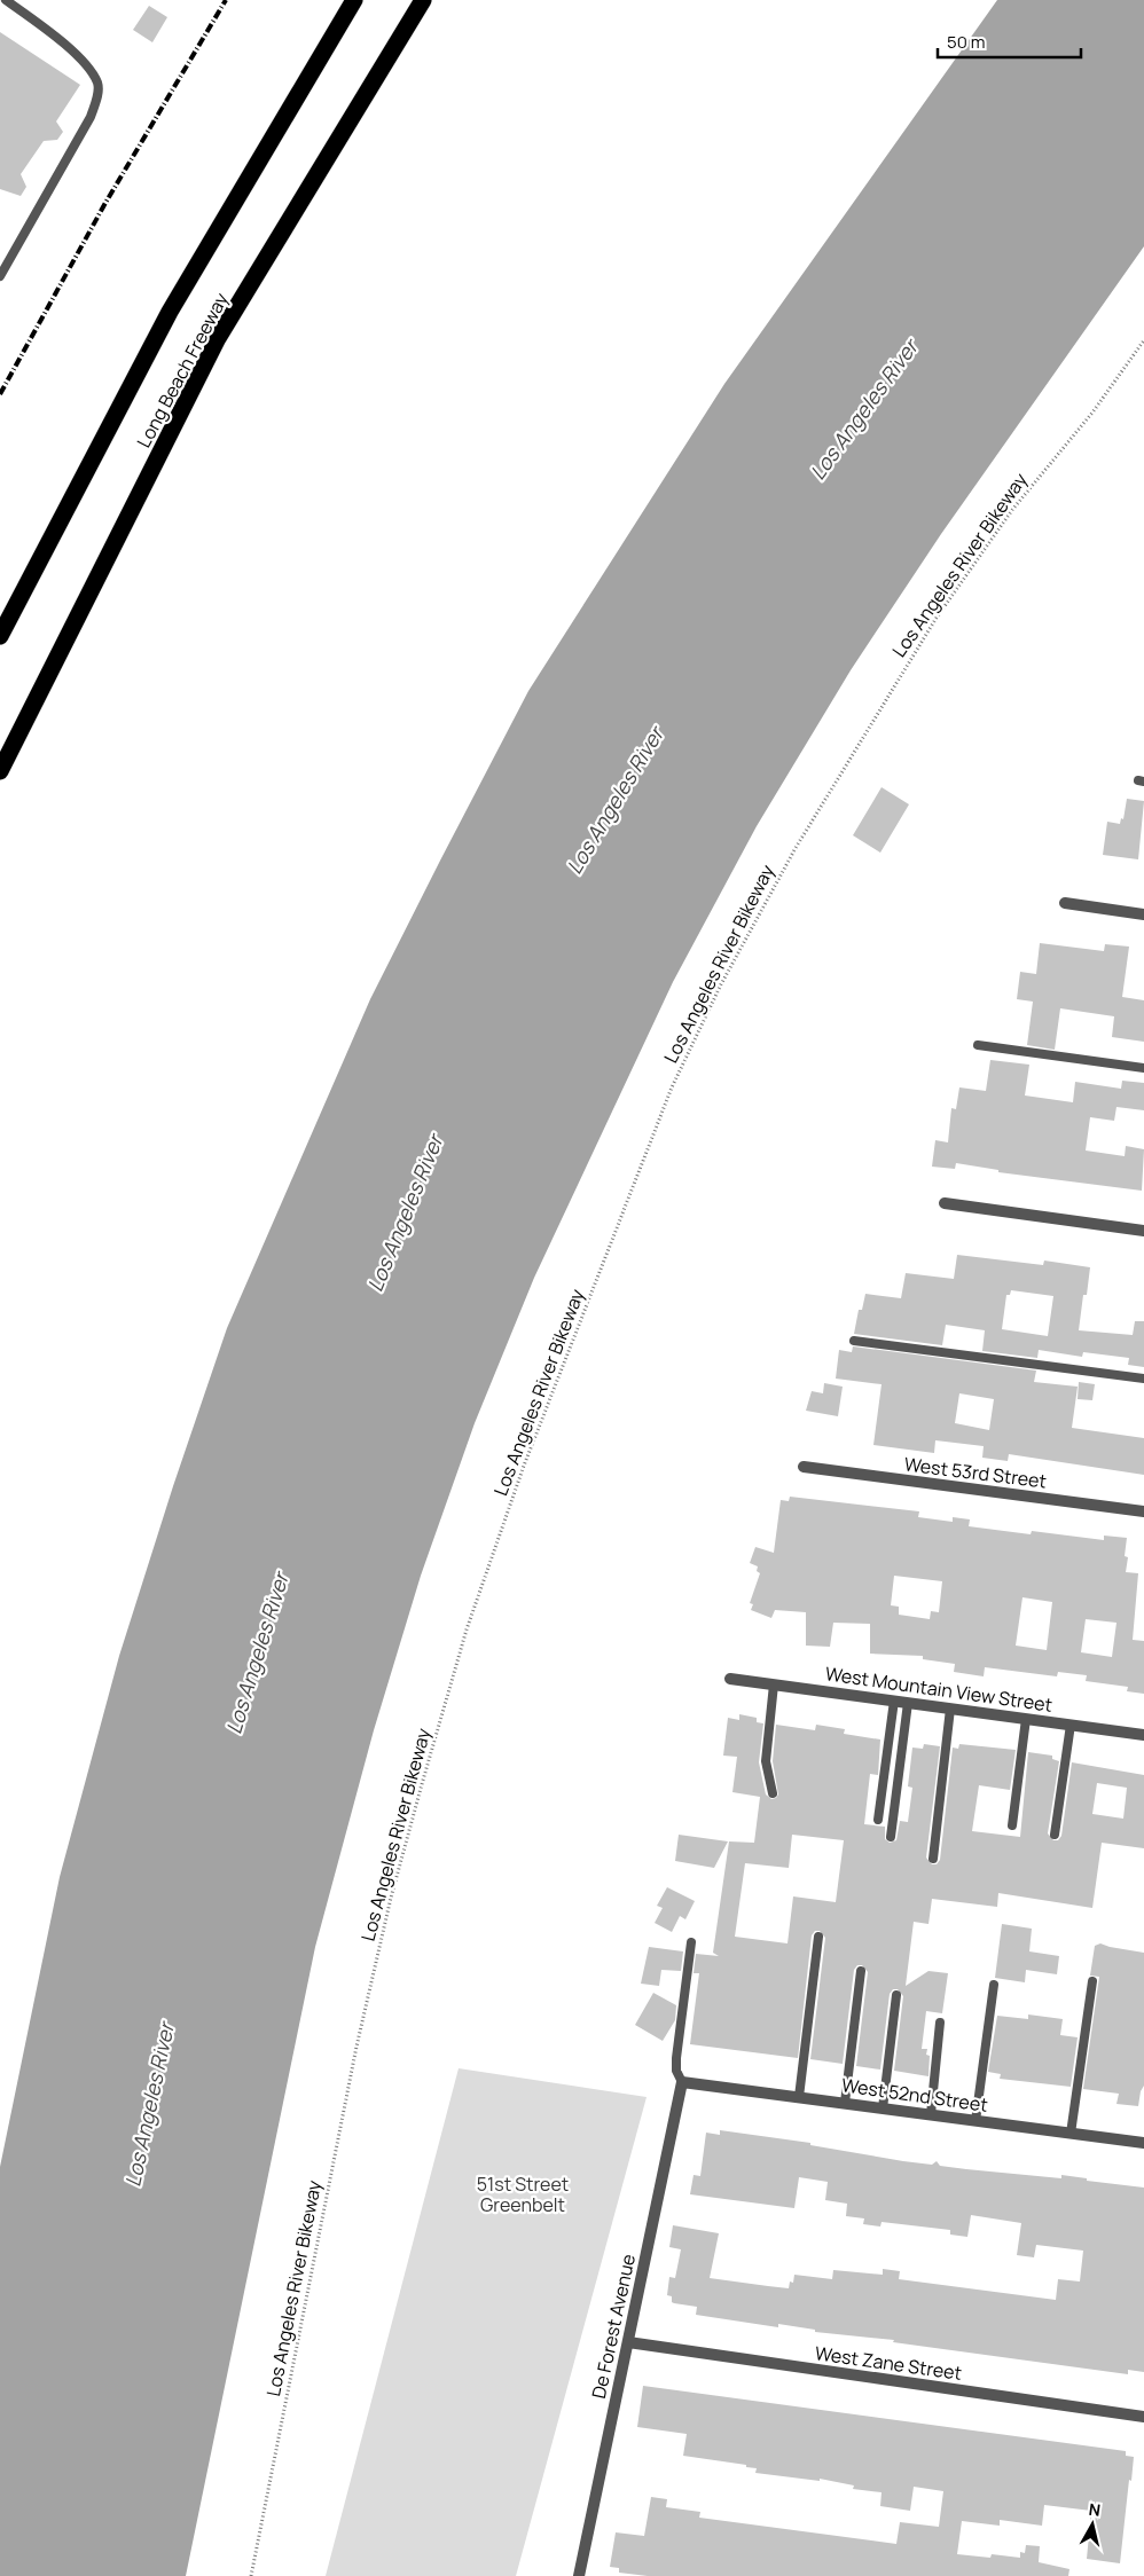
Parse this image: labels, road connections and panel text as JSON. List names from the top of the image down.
{
  "streets": {
    "highway": ["Long Beach Freeway"],
    "street": [
      "West 53rd Street",
      "West Mountain View Street",
      "West 52nd Street",
      "De Forest Avenue",
      "West Zane Street"
    ],
    "path": ["Los Angeles River Bikeway"]
  },
  "crossings": [
    ["West 52nd Street", "De Forest Avenue"],
    ["De Forest Avenue", "West Zane Street"]
  ],
  "water": ["Los Angeles River"],
  "parks": ["51st Street Greenbelt"],
  "scale_bar": "50 m",
  "north": "top"
}
